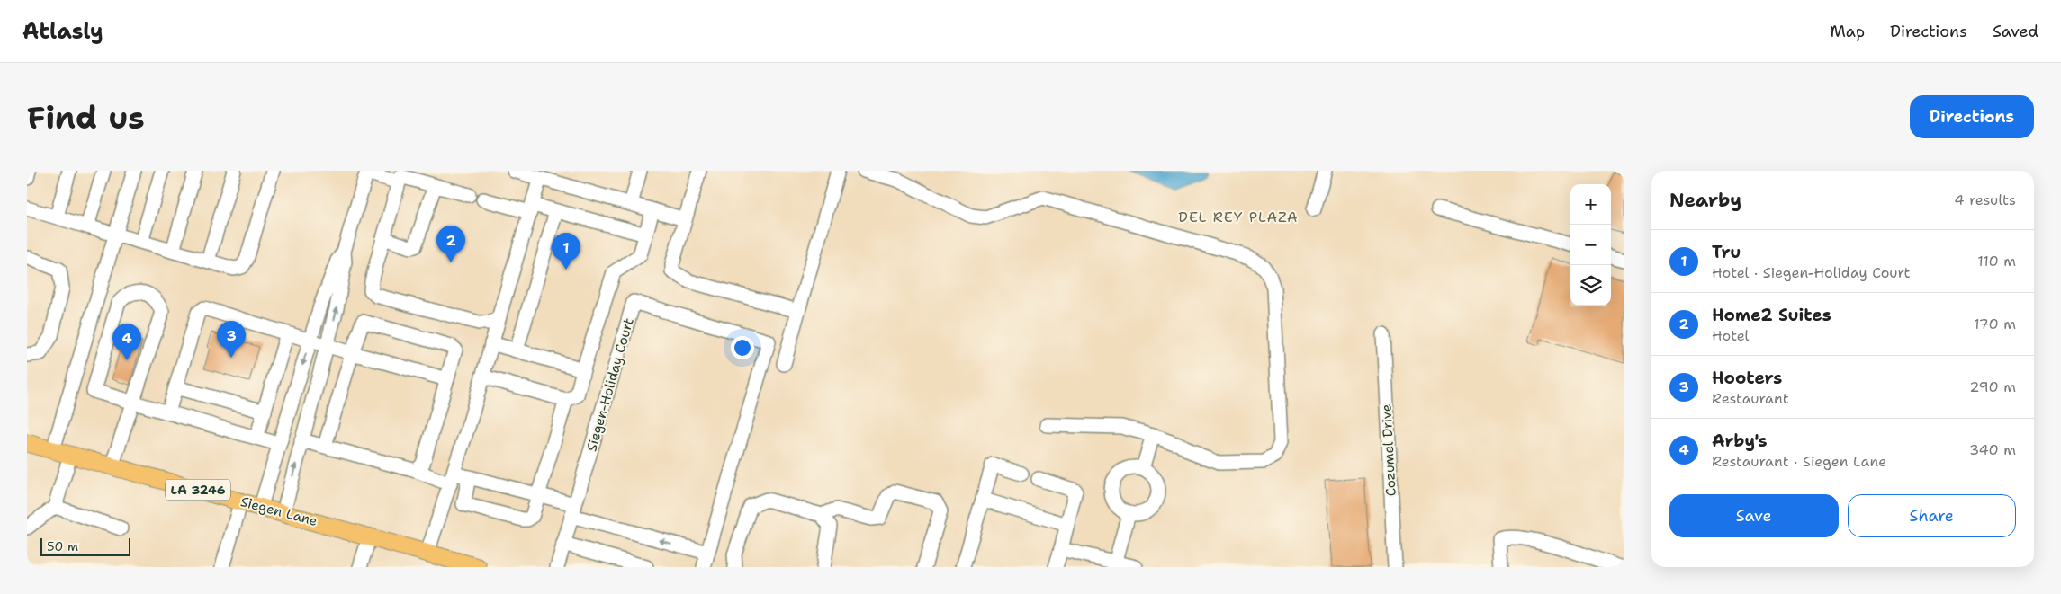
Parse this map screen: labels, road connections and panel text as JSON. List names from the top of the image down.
{
  "streets": {
    "main road": ["LA 3246", "Siegen Lane"],
    "street": ["Siegen-Holiday Court", "Cozumel Drive"]
  },
  "districts": ["DEL REY PLAZA"],
  "scale_bar": "50 m",
  "page": {
    "header": "Atlasly",
    "nav": ["Map", "Directions", "Saved"],
    "buttons": [
      "Directions",
      ["Save", "Share"]
    ],
    "title": "Find us",
    "heading": ["Nearby", "4 results"],
    "map_buttons": ["+", "−"],
    "pins": [
      "2",
      "1",
      "3",
      "4"
    ],
    "list": [
      {
        "mark": "1",
        "name": "Tru",
        "note": "Hotel · Siegen-Holiday Court",
        "value": "110 m"
      },
      {
        "mark": "2",
        "name": "Home2 Suites",
        "note": "Hotel",
        "value": "170 m"
      },
      {
        "mark": "3",
        "name": "Hooters",
        "note": "Restaurant",
        "value": "290 m"
      },
      {
        "mark": "4",
        "name": "Arby's",
        "note": "Restaurant · Siegen Lane",
        "value": "340 m"
      }
    ],
    "scale": "50 m"
  }
}
